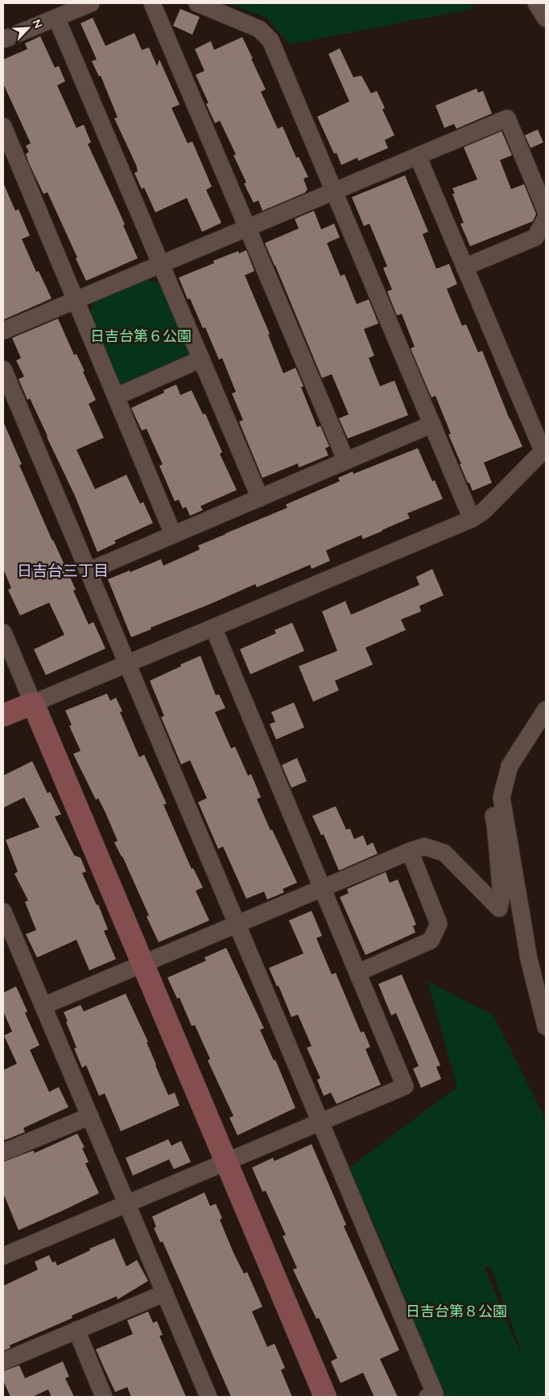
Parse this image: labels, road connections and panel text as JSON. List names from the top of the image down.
{
  "districts": ["日吉台三丁目"],
  "parks": ["日吉台第６公園", "日吉台第８公園"],
  "north": "top right"
}
